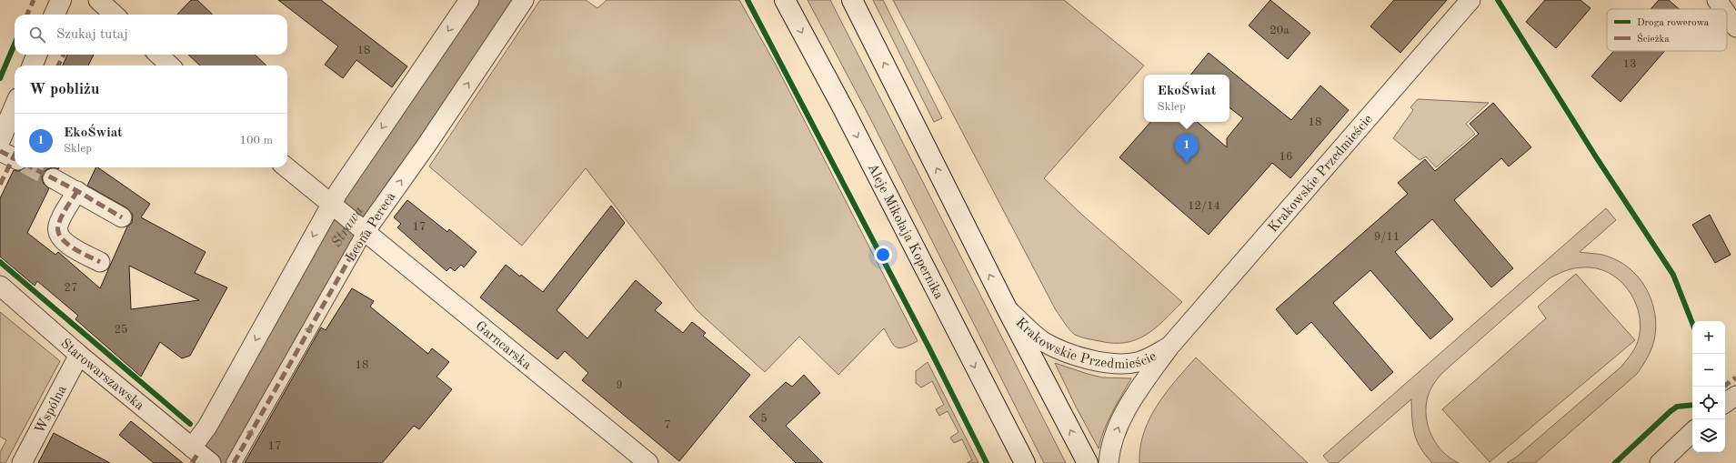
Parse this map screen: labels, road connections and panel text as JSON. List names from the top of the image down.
{
  "streets": {
    "main road": ["Aleje Mikołaja Kopernika"],
    "street": [
      "Krakowskie Przedmieście",
      "Leona Pereca",
      "Garncarska",
      "Starowarszawska",
      "Wspólna"
    ]
  },
  "crossings": [
    ["Leona Pereca", "Garncarska"],
    ["Starowarszawska", "Wspólna"]
  ],
  "water": ["Strawa"],
  "house_numbers": [
    "20a",
    "18",
    "13",
    "18",
    "16",
    "12/14",
    "17",
    "9/11",
    "27",
    "25",
    "18",
    "9",
    "5",
    "7",
    "17"
  ],
  "legend": ["Droga rowerowa", "Ścieżka"],
  "page": {
    "search": "Szukaj tutaj",
    "heading": "W pobliżu",
    "popup": ["EkoŚwiat", "Sklep"],
    "list": [
      {
        "mark": "1",
        "name": "EkoŚwiat",
        "note": "Sklep",
        "value": "100 m"
      }
    ],
    "pins": "1",
    "map_buttons": ["+", "−"]
  }
}
